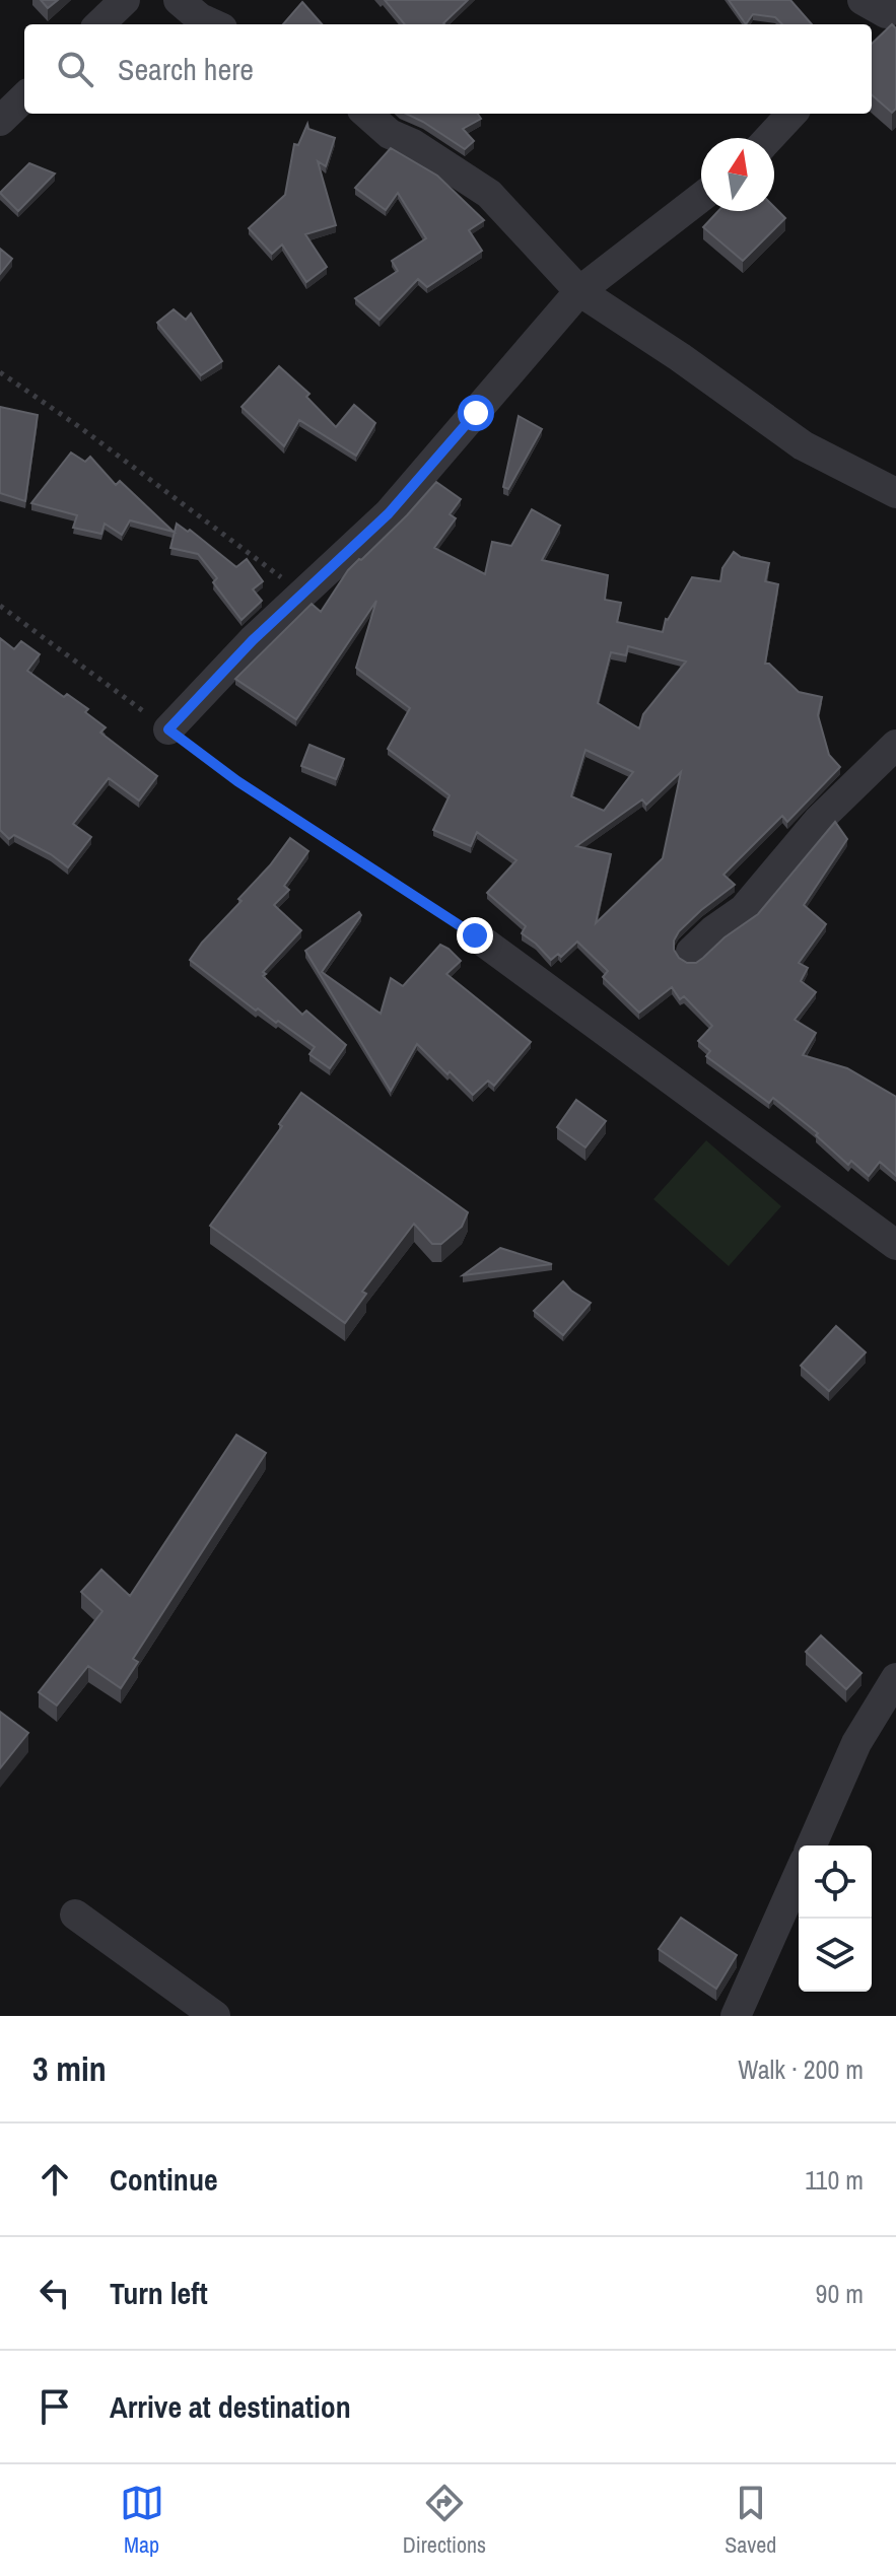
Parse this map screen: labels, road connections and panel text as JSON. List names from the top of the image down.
{
  "north": "top",
  "page": {
    "search": "Search here",
    "heading": ["3 min", "Walk · 200 m"],
    "list": [
      ["Continue", "110 m"],
      ["Turn left", "90 m"],
      "Arrive at destination"
    ],
    "nav": ["Map", "Directions", "Saved"]
  }
}
